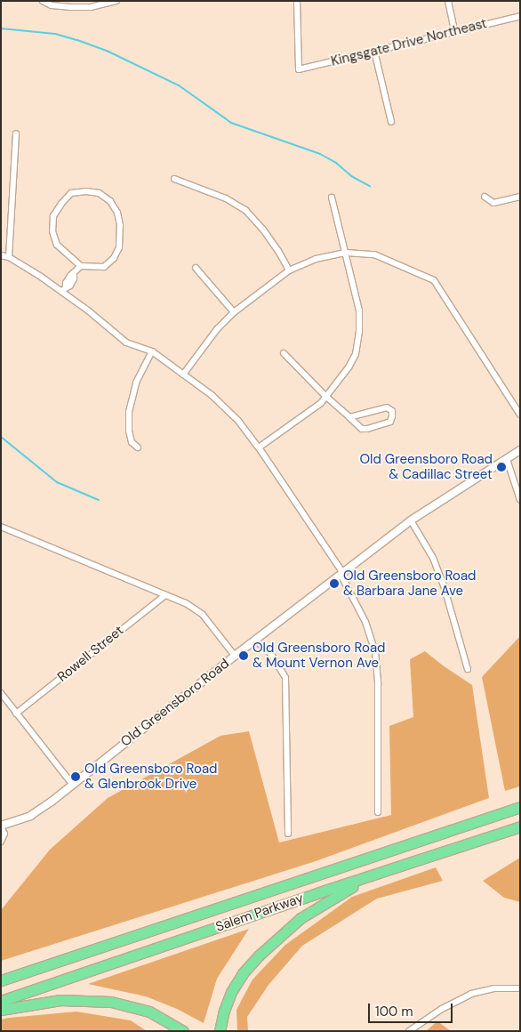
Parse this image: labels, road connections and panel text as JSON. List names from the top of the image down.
{
  "streets": {
    "highway": ["Salem Parkway"],
    "street": ["Kingsgate Drive Northeast", "Rowell Street", "Old Greensboro Road"]
  },
  "places": [
    "Old Greensboro Road & Cadillac Street",
    "Old Greensboro Road & Barbara Jane Ave",
    "Old Greensboro Road & Mount Vernon Ave",
    "Old Greensboro Road & Glenbrook Drive"
  ],
  "scale_bar": "100 m"
}
